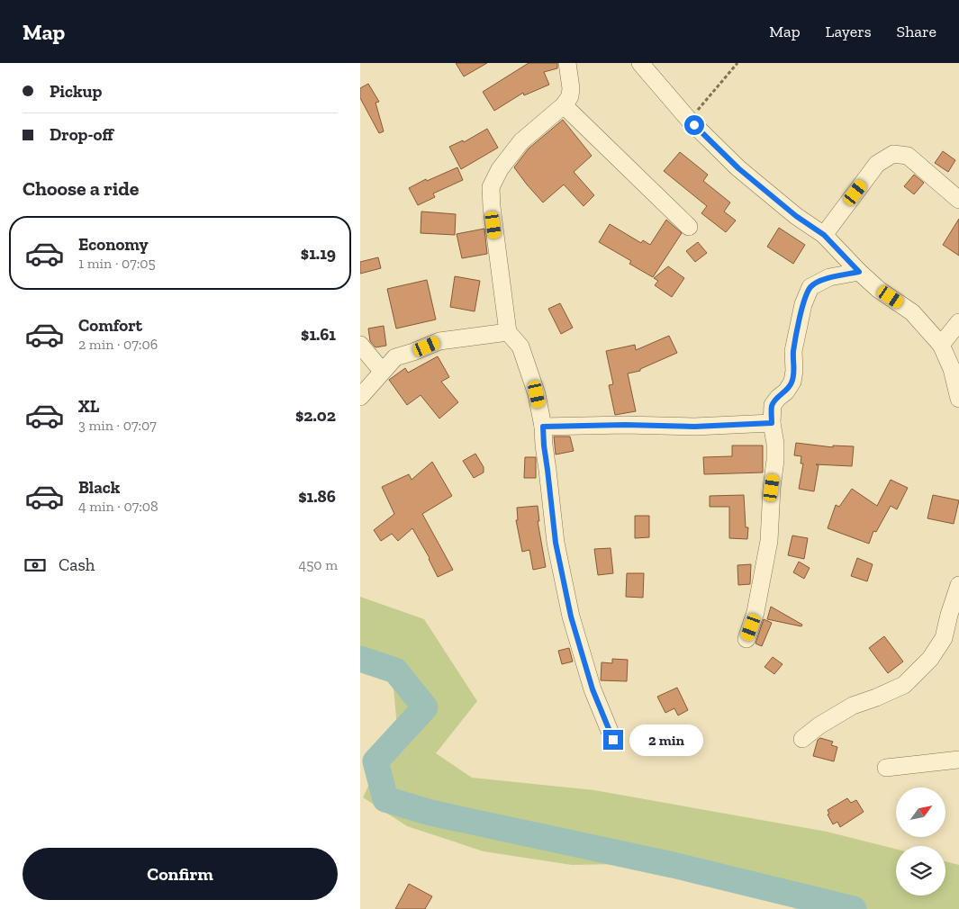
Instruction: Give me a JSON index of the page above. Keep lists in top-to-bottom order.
{
  "north": "top right",
  "page": {
    "header": "Map",
    "nav": ["Map", "Layers", "Share"],
    "banner": ["Pickup", "Drop-off"],
    "heading": "Choose a ride",
    "list": [
      {
        "name": "Economy",
        "note": "1 min · 07:05",
        "value": "$1.19"
      },
      {
        "name": "Comfort",
        "note": "2 min · 07:06",
        "value": "$1.61"
      },
      {
        "name": "XL",
        "note": "3 min · 07:07",
        "value": "$2.02"
      },
      {
        "name": "Black",
        "note": "4 min · 07:08",
        "value": "$1.86"
      }
    ],
    "pay": ["Cash", "450 m"],
    "bubble": "2 min",
    "buttons": "Confirm"
  }
}
